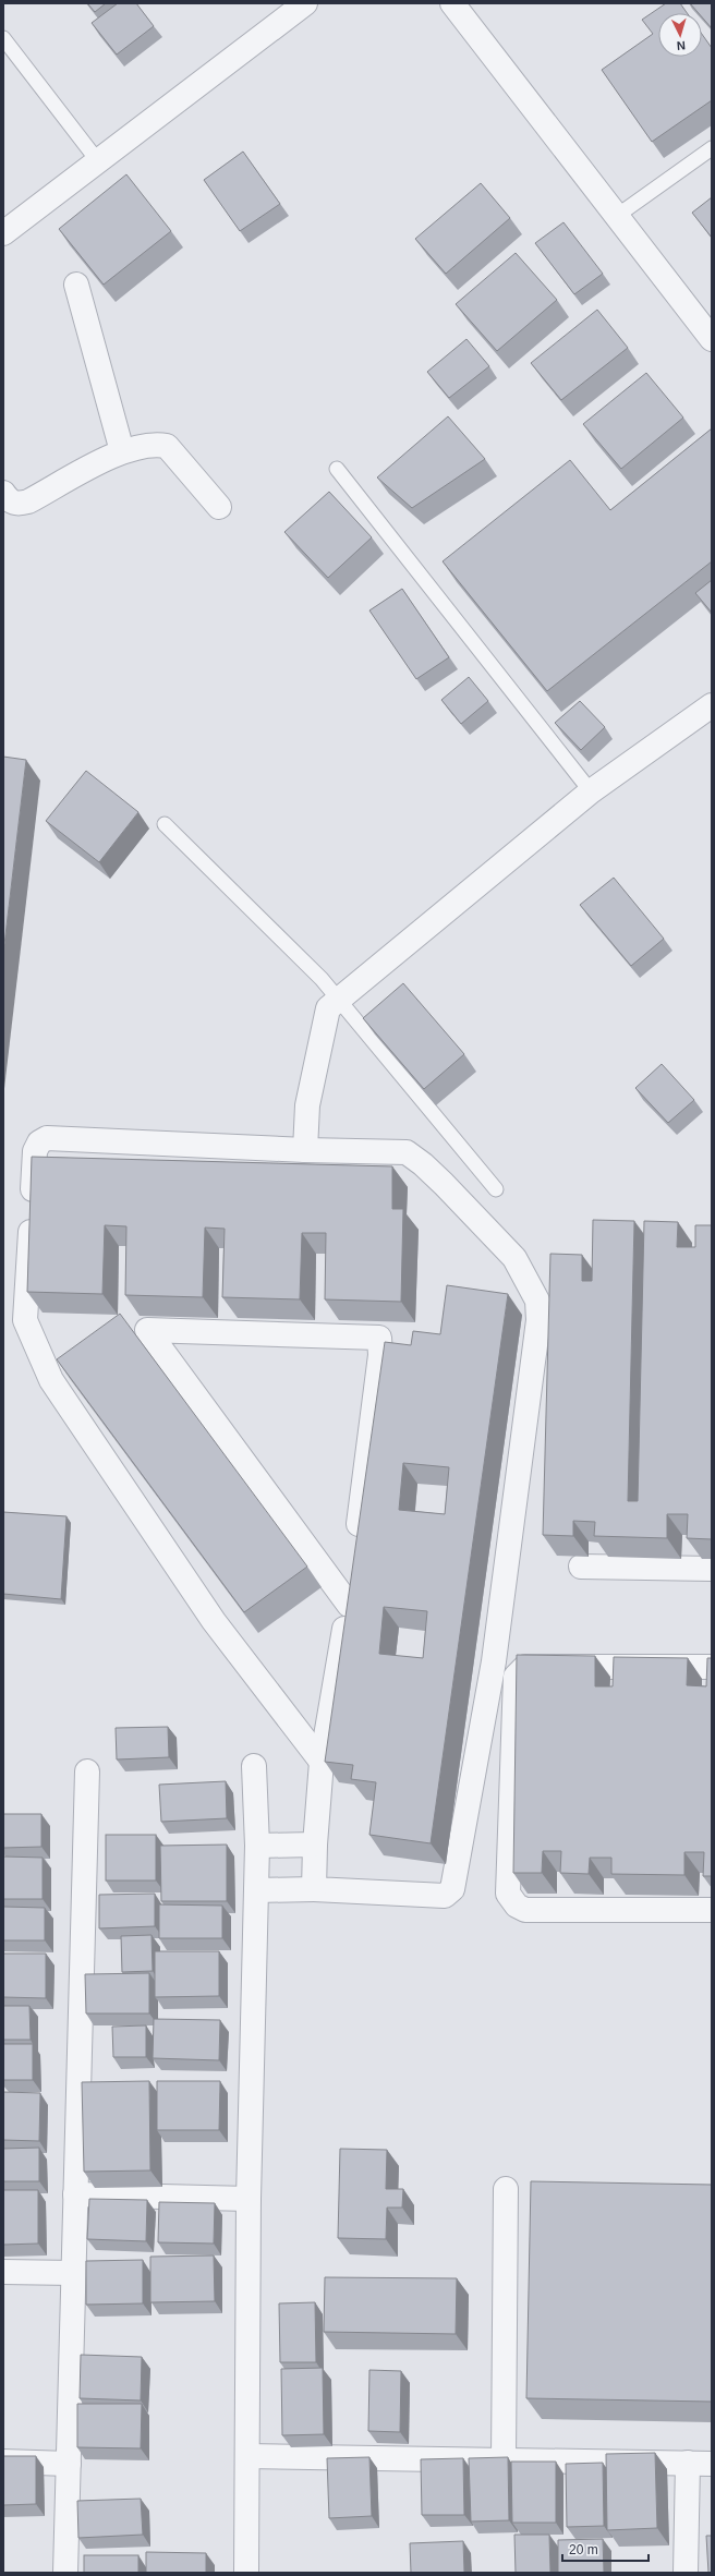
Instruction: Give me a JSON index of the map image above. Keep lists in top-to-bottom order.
{
  "scale_bar": "20 m",
  "north": "bottom"
}
